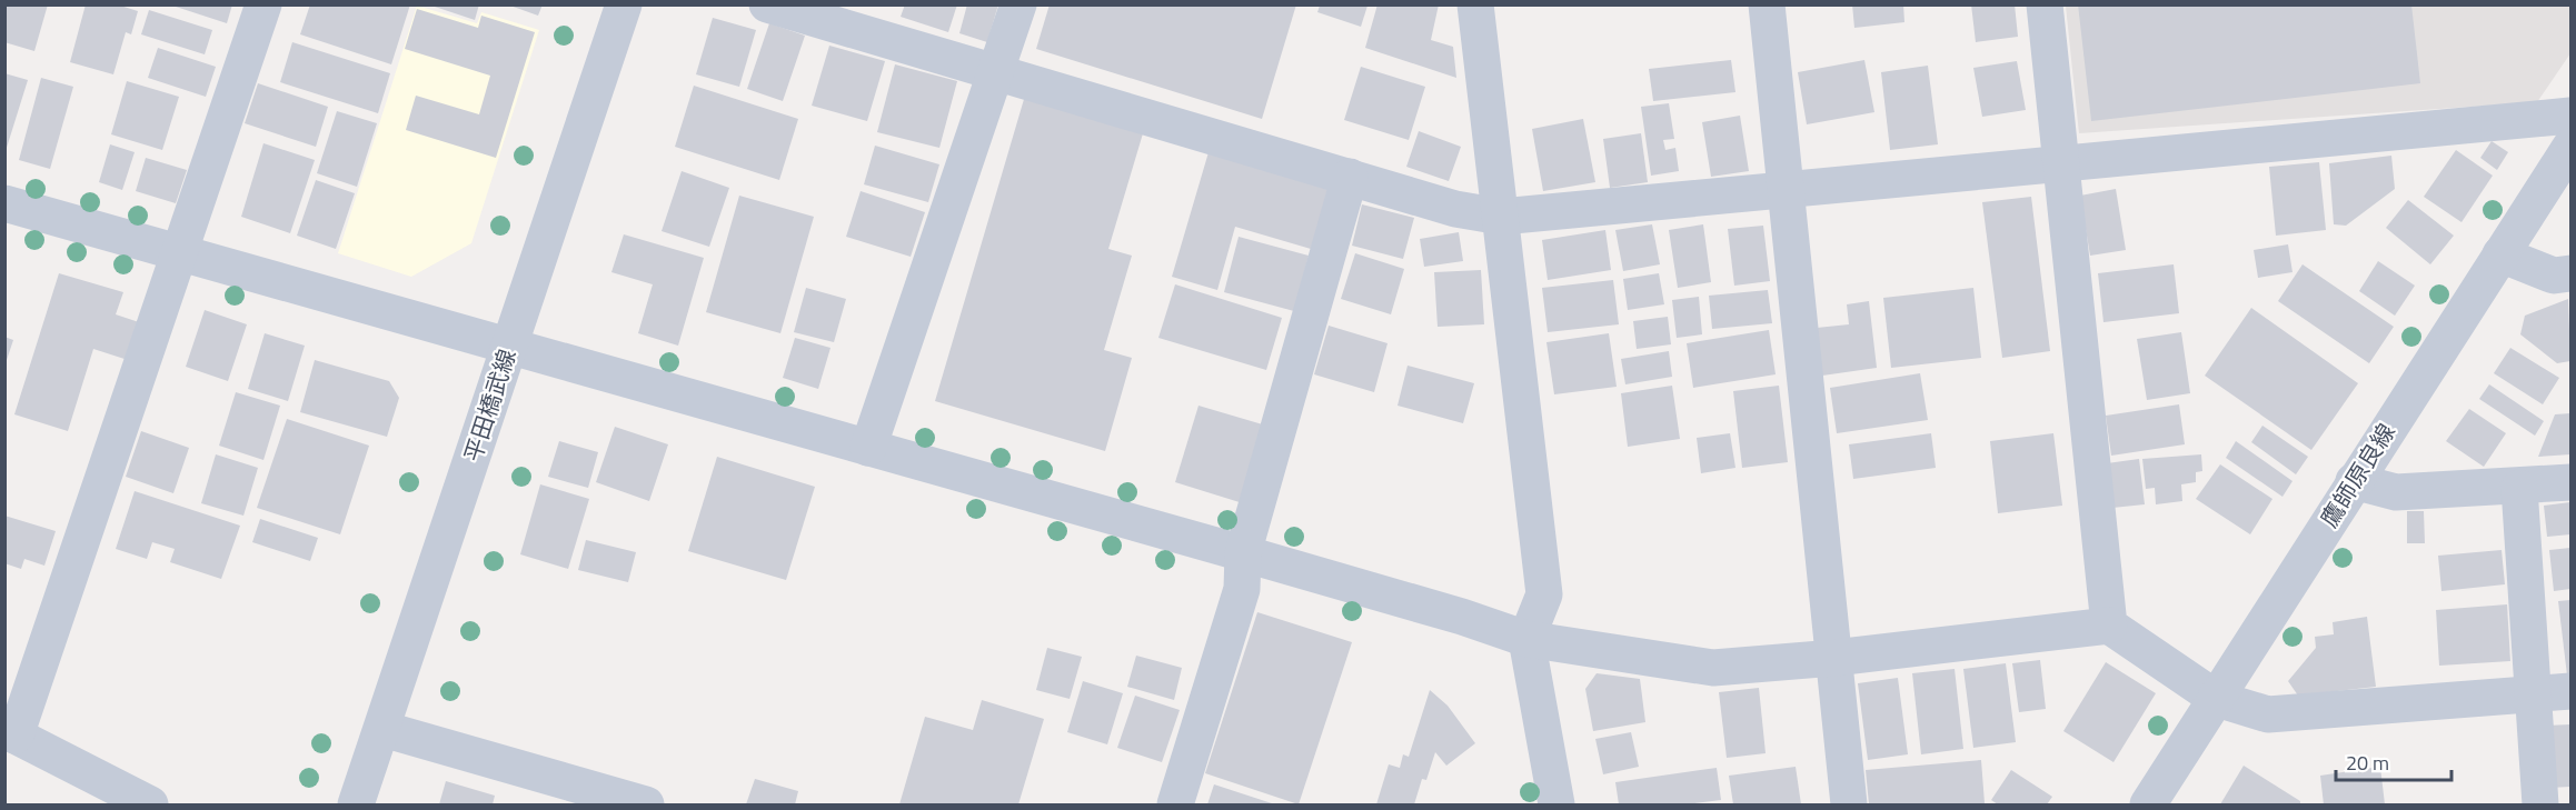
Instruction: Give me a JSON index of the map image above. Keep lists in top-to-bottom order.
{
  "streets": {
    "street": ["平田橋武線", "鷹師原良線"]
  },
  "scale_bar": "20 m"
}
